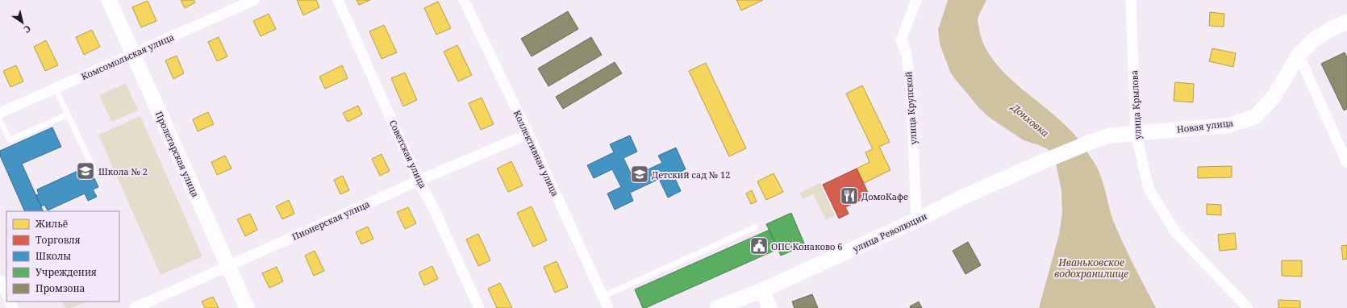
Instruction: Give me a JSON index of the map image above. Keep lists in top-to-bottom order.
{
  "streets": {
    "main road": ["Новая улица", "Пролетарская улица", "улица Революции"],
    "street": [
      "Комсомольская улица",
      "улица Крылова",
      "улица Крупской",
      "Коллективная улица",
      "Советская улица",
      "Пионерская улица"
    ]
  },
  "crossings": [
    ["Комсомольская улица", "Пролетарская улица"],
    ["улица Крылова", "Новая улица"],
    ["улица Крупской", "улица Революции"],
    ["Новая улица", "улица Революции"],
    ["Коллективная улица", "Пионерская улица"],
    ["Пролетарская улица", "Пионерская улица"],
    ["Советская улица", "Пионерская улица"]
  ],
  "water": ["Донховка", "Иваньковское водохранилище"],
  "places": {
    "school or university": ["Школа № 2", "Детский сад № 12"],
    "restaurant": ["ДомоКафе"],
    "public building": ["ОПС Конаково 6"]
  },
  "legend": [
    "Жильё",
    "Торговля",
    "Школы",
    "Учреждения",
    "Промзона"
  ],
  "north": "bottom right"
}
